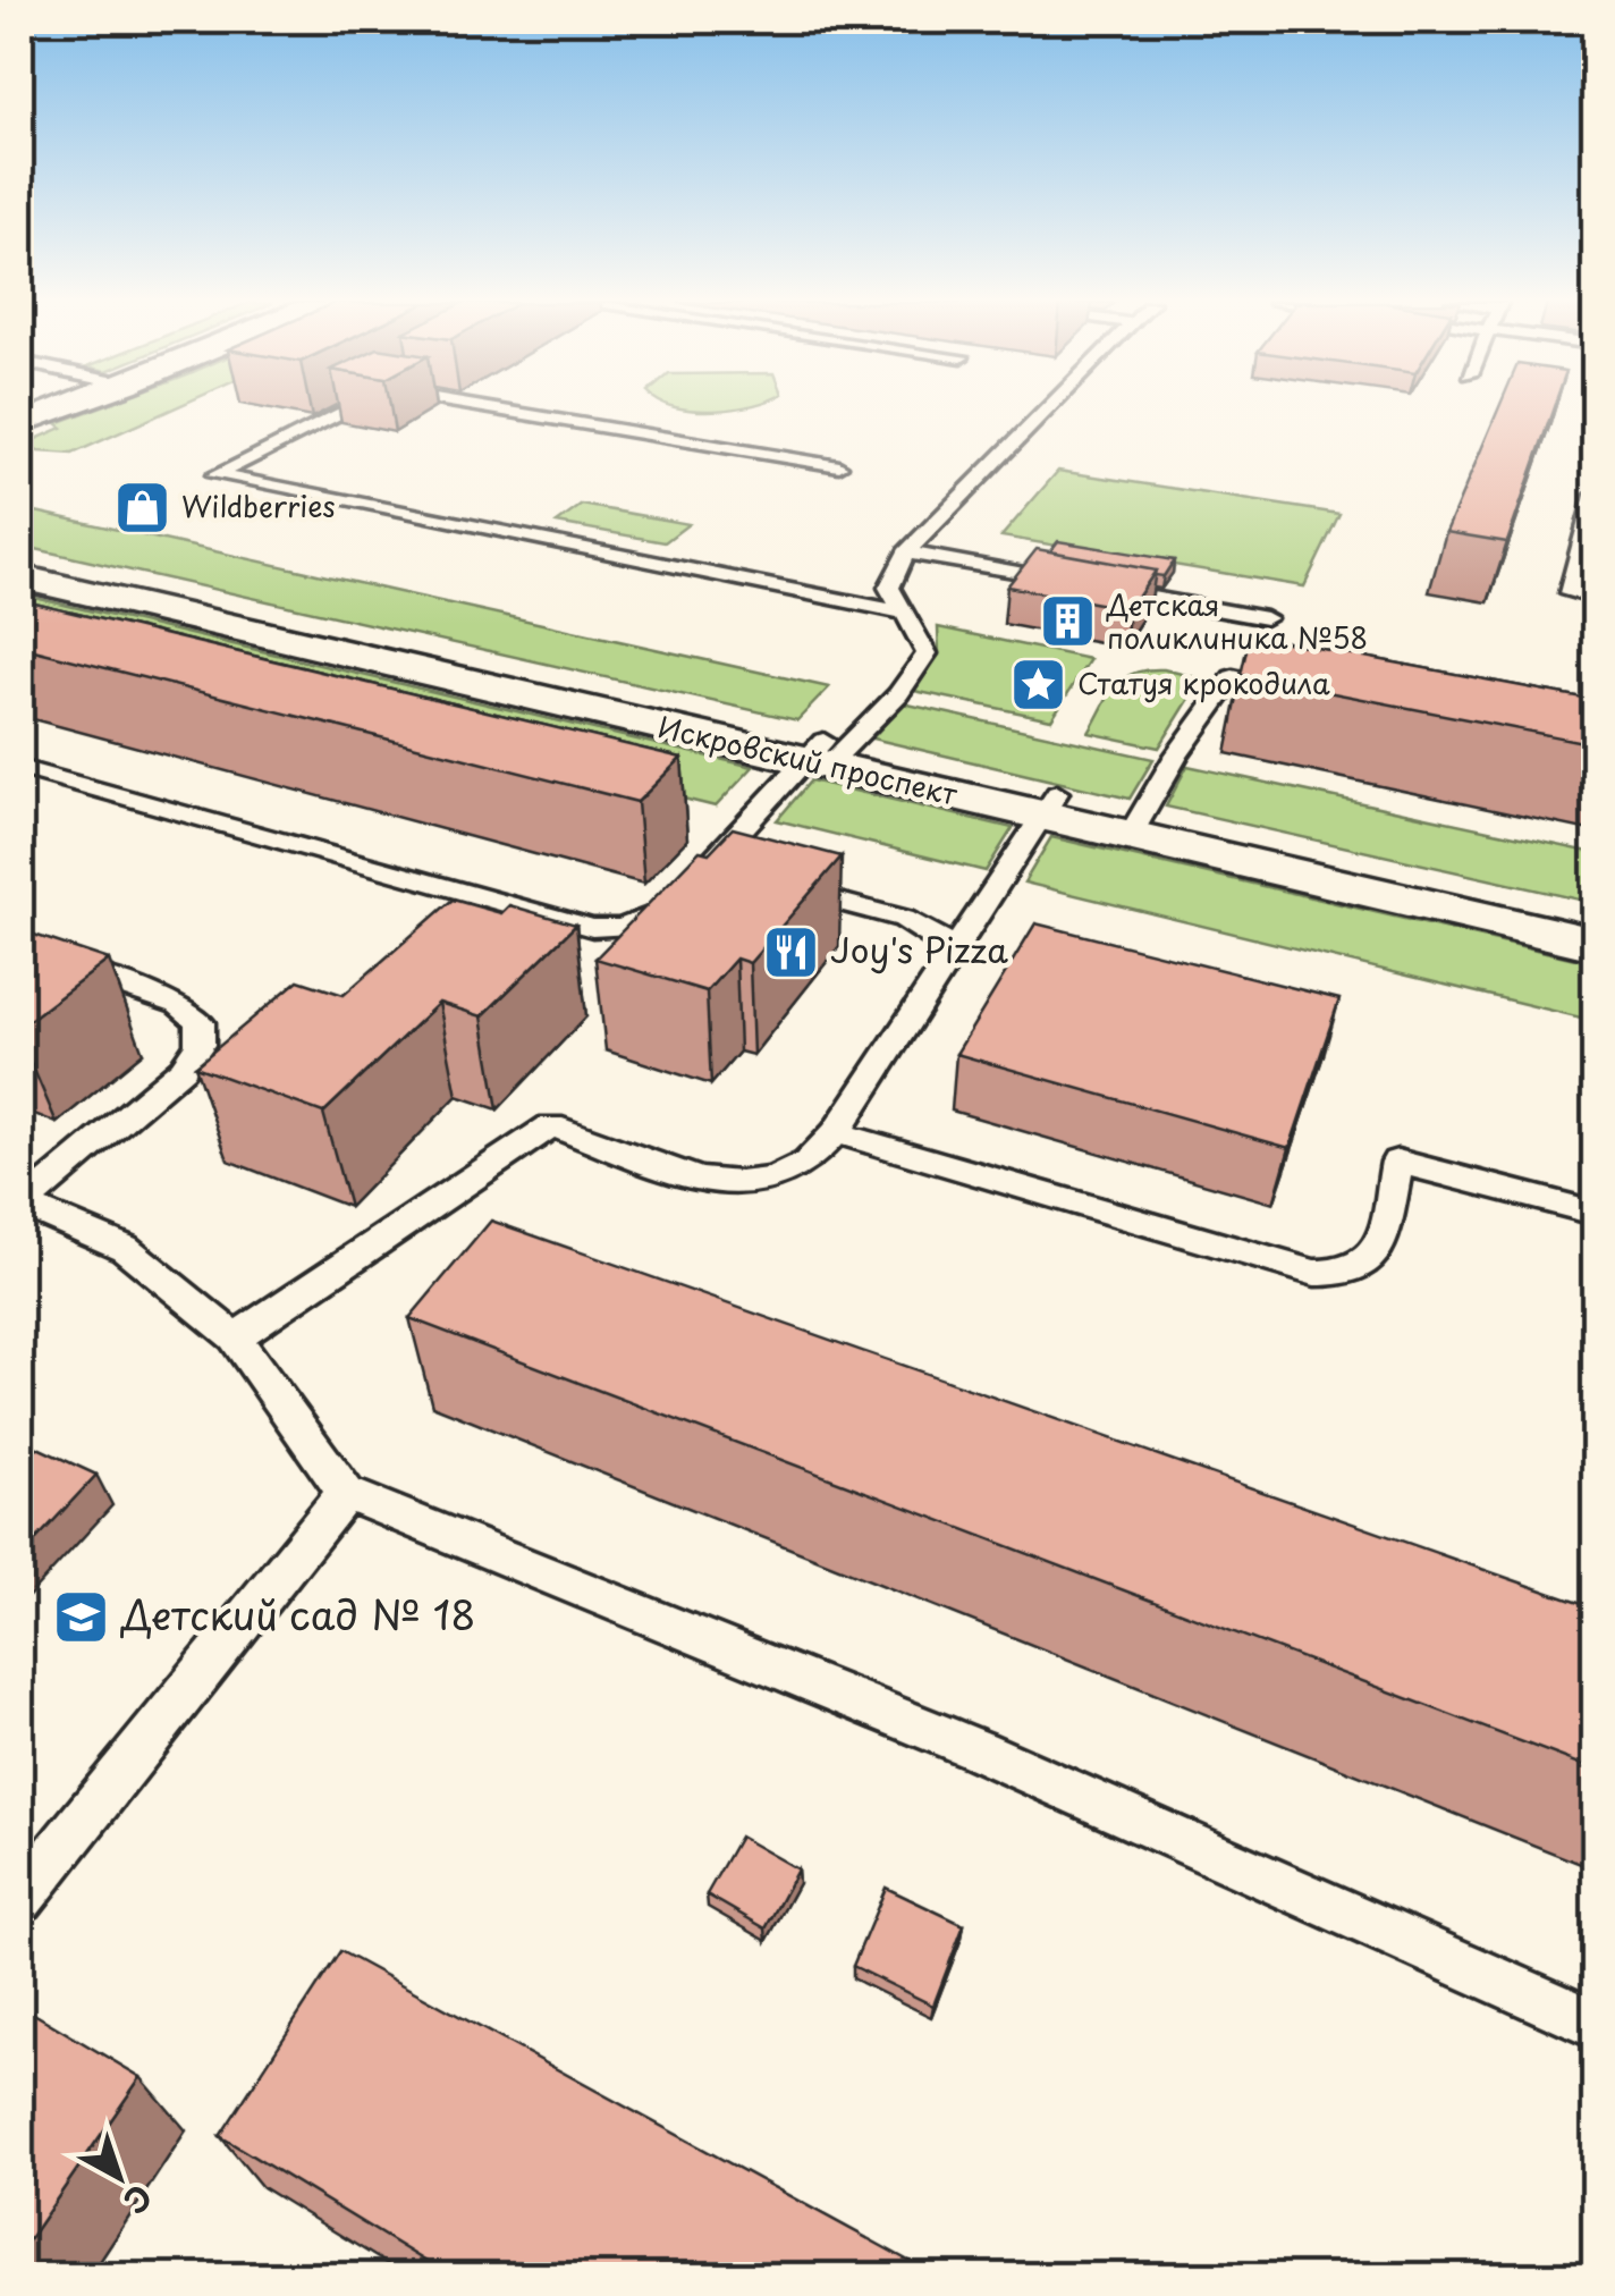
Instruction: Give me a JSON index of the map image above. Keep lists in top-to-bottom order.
{
  "streets": {
    "street": ["Искровский проспект"]
  },
  "places": {
    "shop": ["Wildberries"],
    "building": ["Детская поликлиника №58"],
    "place": ["Статуя крокодила"],
    "restaurant": ["Joy's Pizza"],
    "school or university": ["Детский сад № 18"]
  },
  "north": "bottom right"
}
